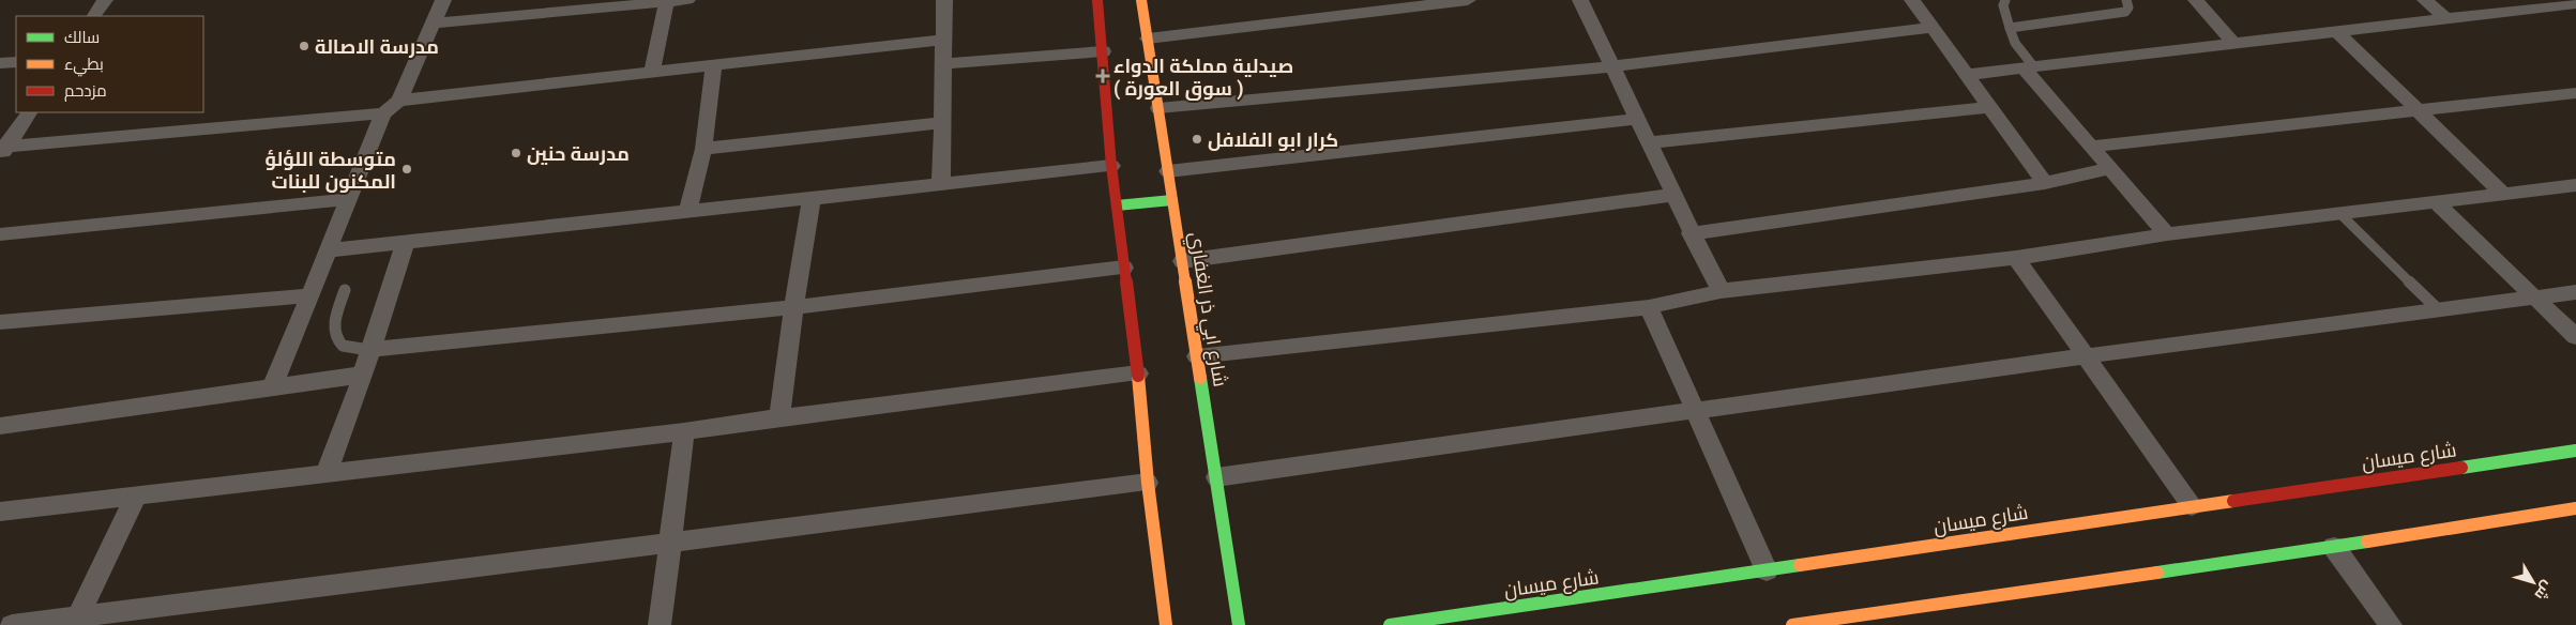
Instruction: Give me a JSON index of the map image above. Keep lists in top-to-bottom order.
{
  "streets": {
    "street": ["شارع ابي ذر الغفاري", "شارع ميسان"]
  },
  "places": {
    "other": [
      "مدرسة الاصالة",
      "كرار ابو الفلافل",
      "مدرسة حنين",
      "متوسطة اللؤلؤ المكنون للبنات"
    ],
    "health": ["صيدلية مملكة الدواء ( سوق العورة )"]
  },
  "legend": ["سالك", "بطيء", "مزدحم"],
  "north": "bottom right"
}
